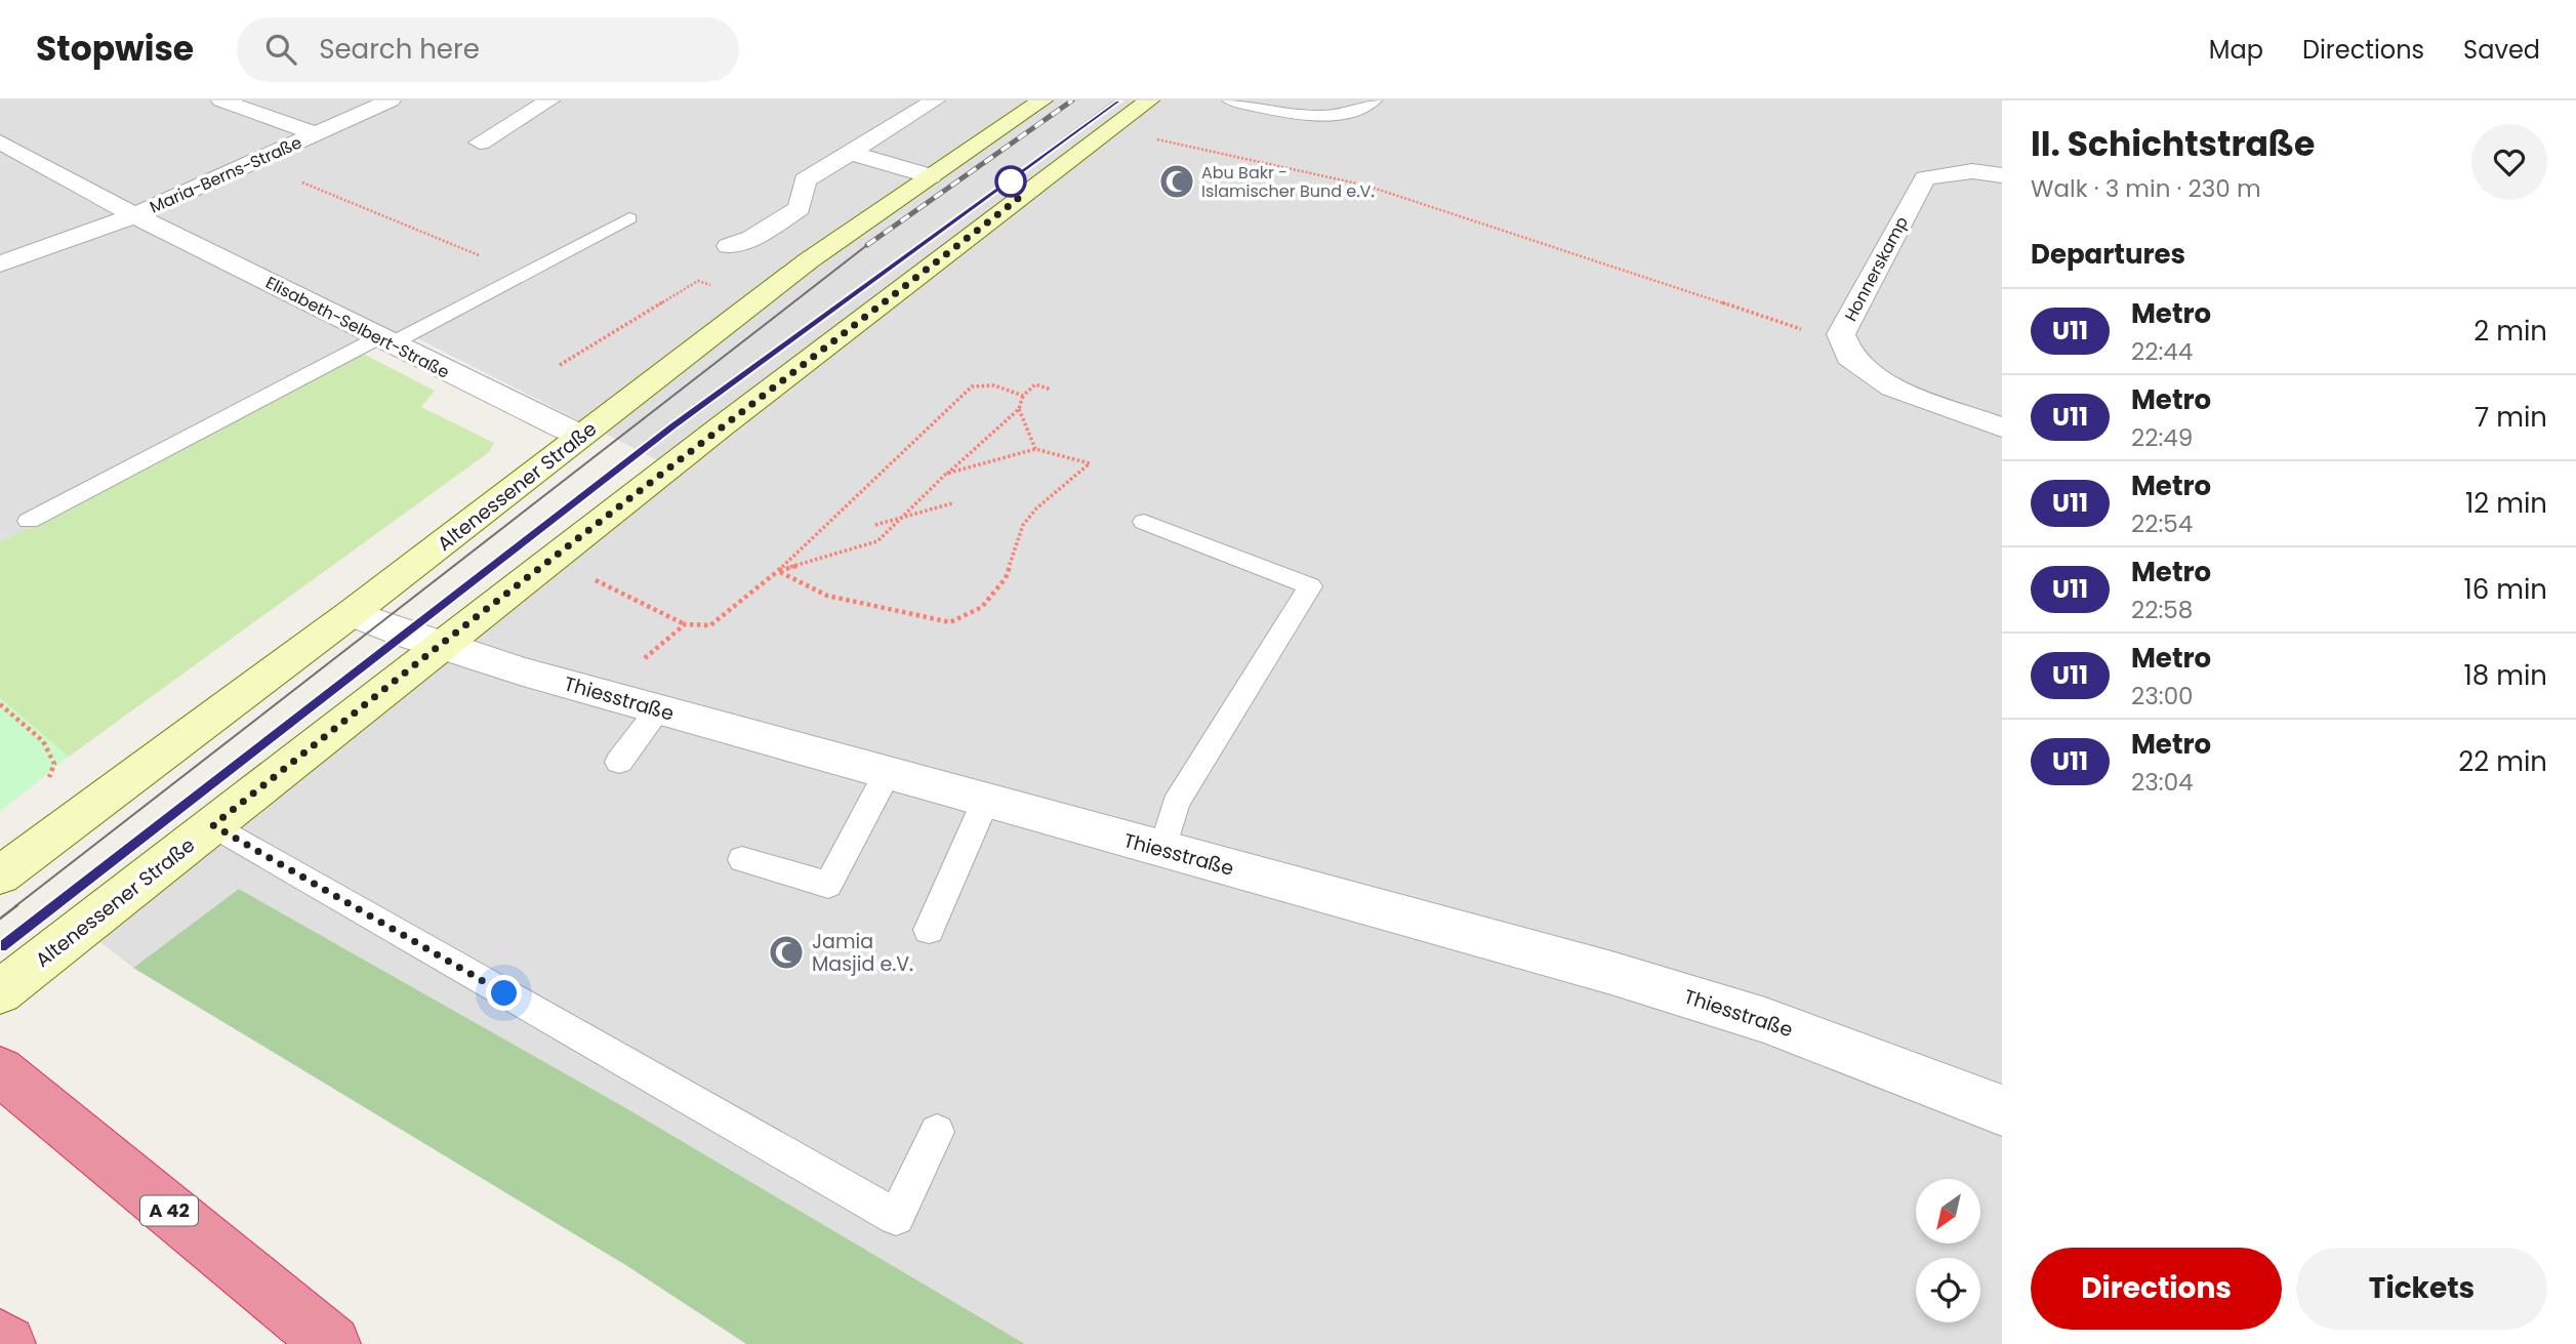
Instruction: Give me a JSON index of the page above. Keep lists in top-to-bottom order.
{
  "streets": {
    "highway": ["A 42"],
    "main road": ["Altenessener Straße"],
    "street": [
      "Maria-Berns-Straße",
      "Honnerskamp",
      "Elisabeth-Selbert-Straße",
      "Thiesstraße"
    ]
  },
  "crossings": [
    ["Maria-Berns-Straße", "Elisabeth-Selbert-Straße"],
    ["Elisabeth-Selbert-Straße", "Altenessener Straße"],
    ["Altenessener Straße", "Thiesstraße"]
  ],
  "places": {
    "mosque": ["Abu Bakr - Islamischer Bund e.V.", "Jamia Masjid e.V."]
  },
  "lines": ["metro line U11"],
  "north": "bottom left",
  "page": {
    "header": "Stopwise",
    "search": "Search here",
    "nav": ["Map", "Directions", "Saved"],
    "heading": [
      ["II. Schichtstraße", "Walk · 3 min · 230 m"],
      "Departures"
    ],
    "list": [
      {
        "mark": "U11",
        "name": "Metro",
        "note": "22:44",
        "value": "2 min"
      },
      {
        "mark": "U11",
        "name": "Metro",
        "note": "22:49",
        "value": "7 min"
      },
      {
        "mark": "U11",
        "name": "Metro",
        "note": "22:54",
        "value": "12 min"
      },
      {
        "mark": "U11",
        "name": "Metro",
        "note": "22:58",
        "value": "16 min"
      },
      {
        "mark": "U11",
        "name": "Metro",
        "note": "23:00",
        "value": "18 min"
      },
      {
        "mark": "U11",
        "name": "Metro",
        "note": "23:04",
        "value": "22 min"
      }
    ],
    "buttons": ["Directions", "Tickets"]
  }
}
